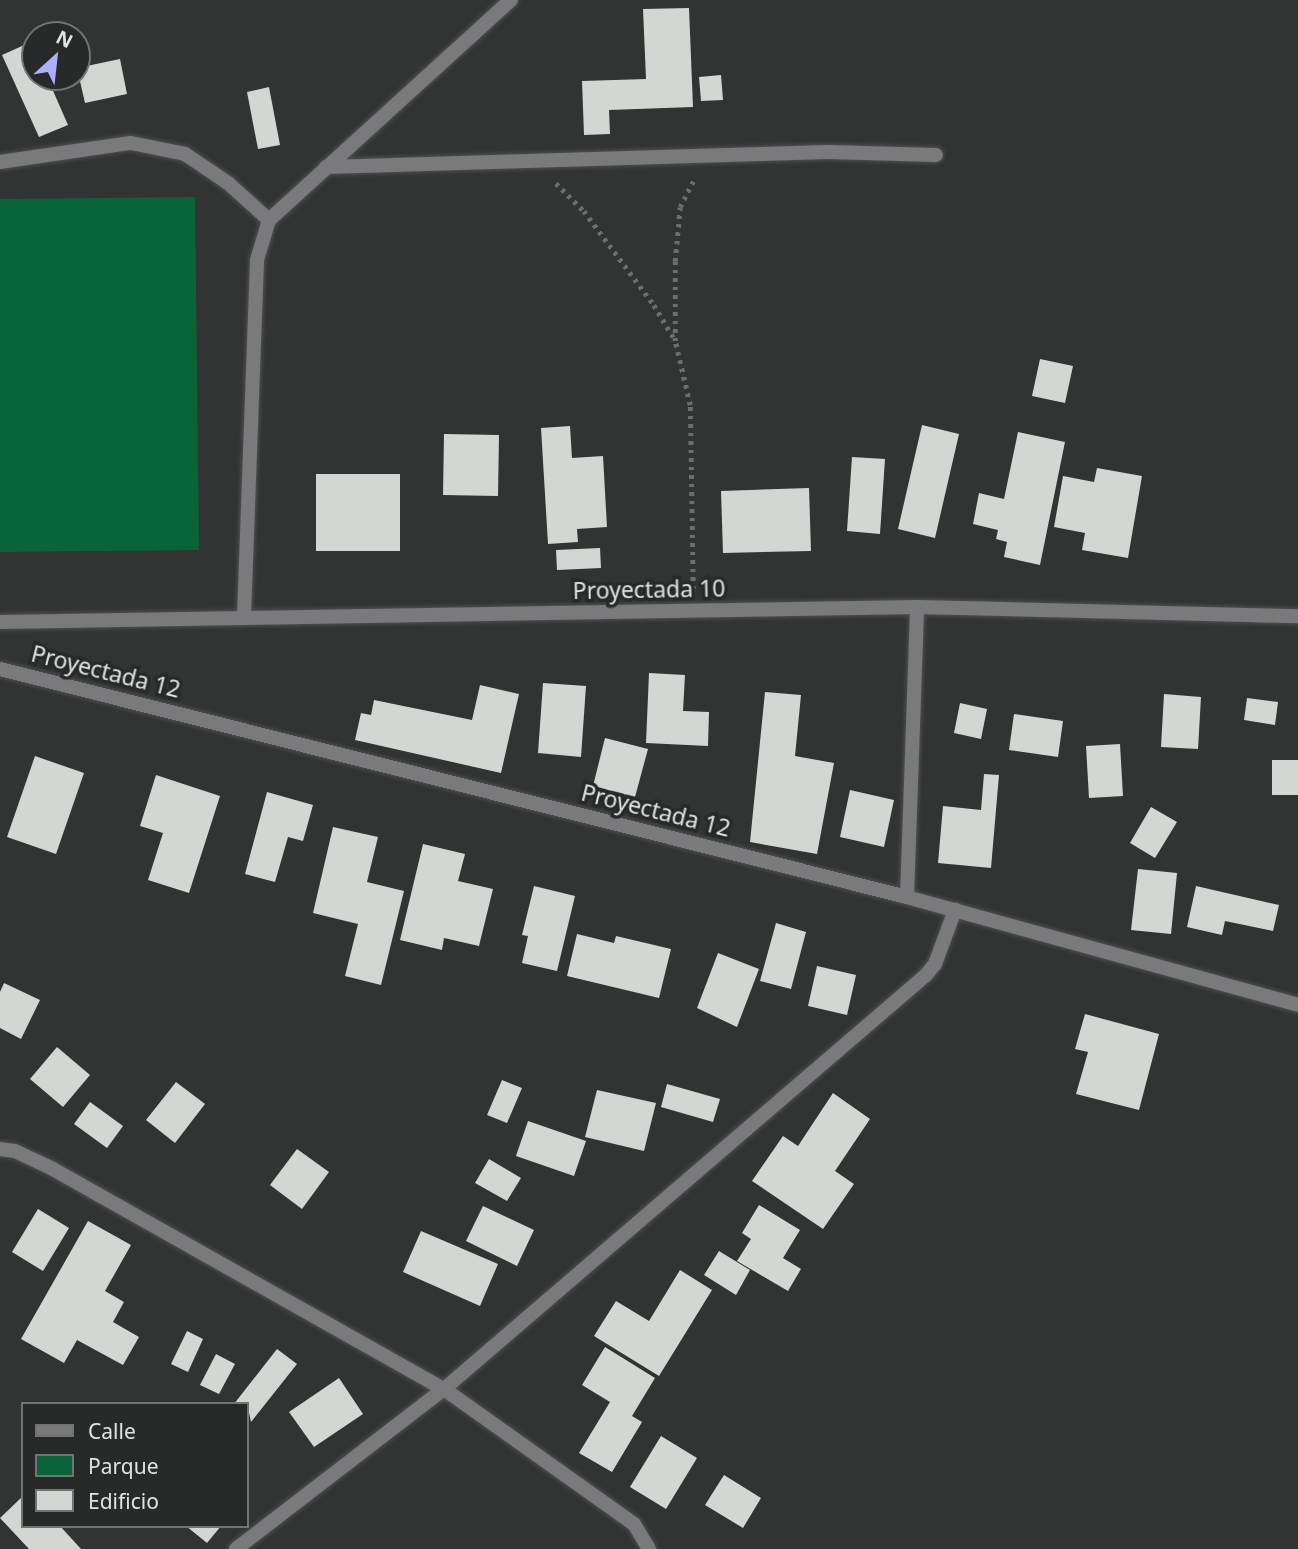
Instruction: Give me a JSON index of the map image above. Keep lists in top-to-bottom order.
{
  "streets": {
    "street": ["Proyectada 10", "Proyectada 12"]
  },
  "legend": ["Calle", "Parque", "Edificio"],
  "north": "top right"
}
